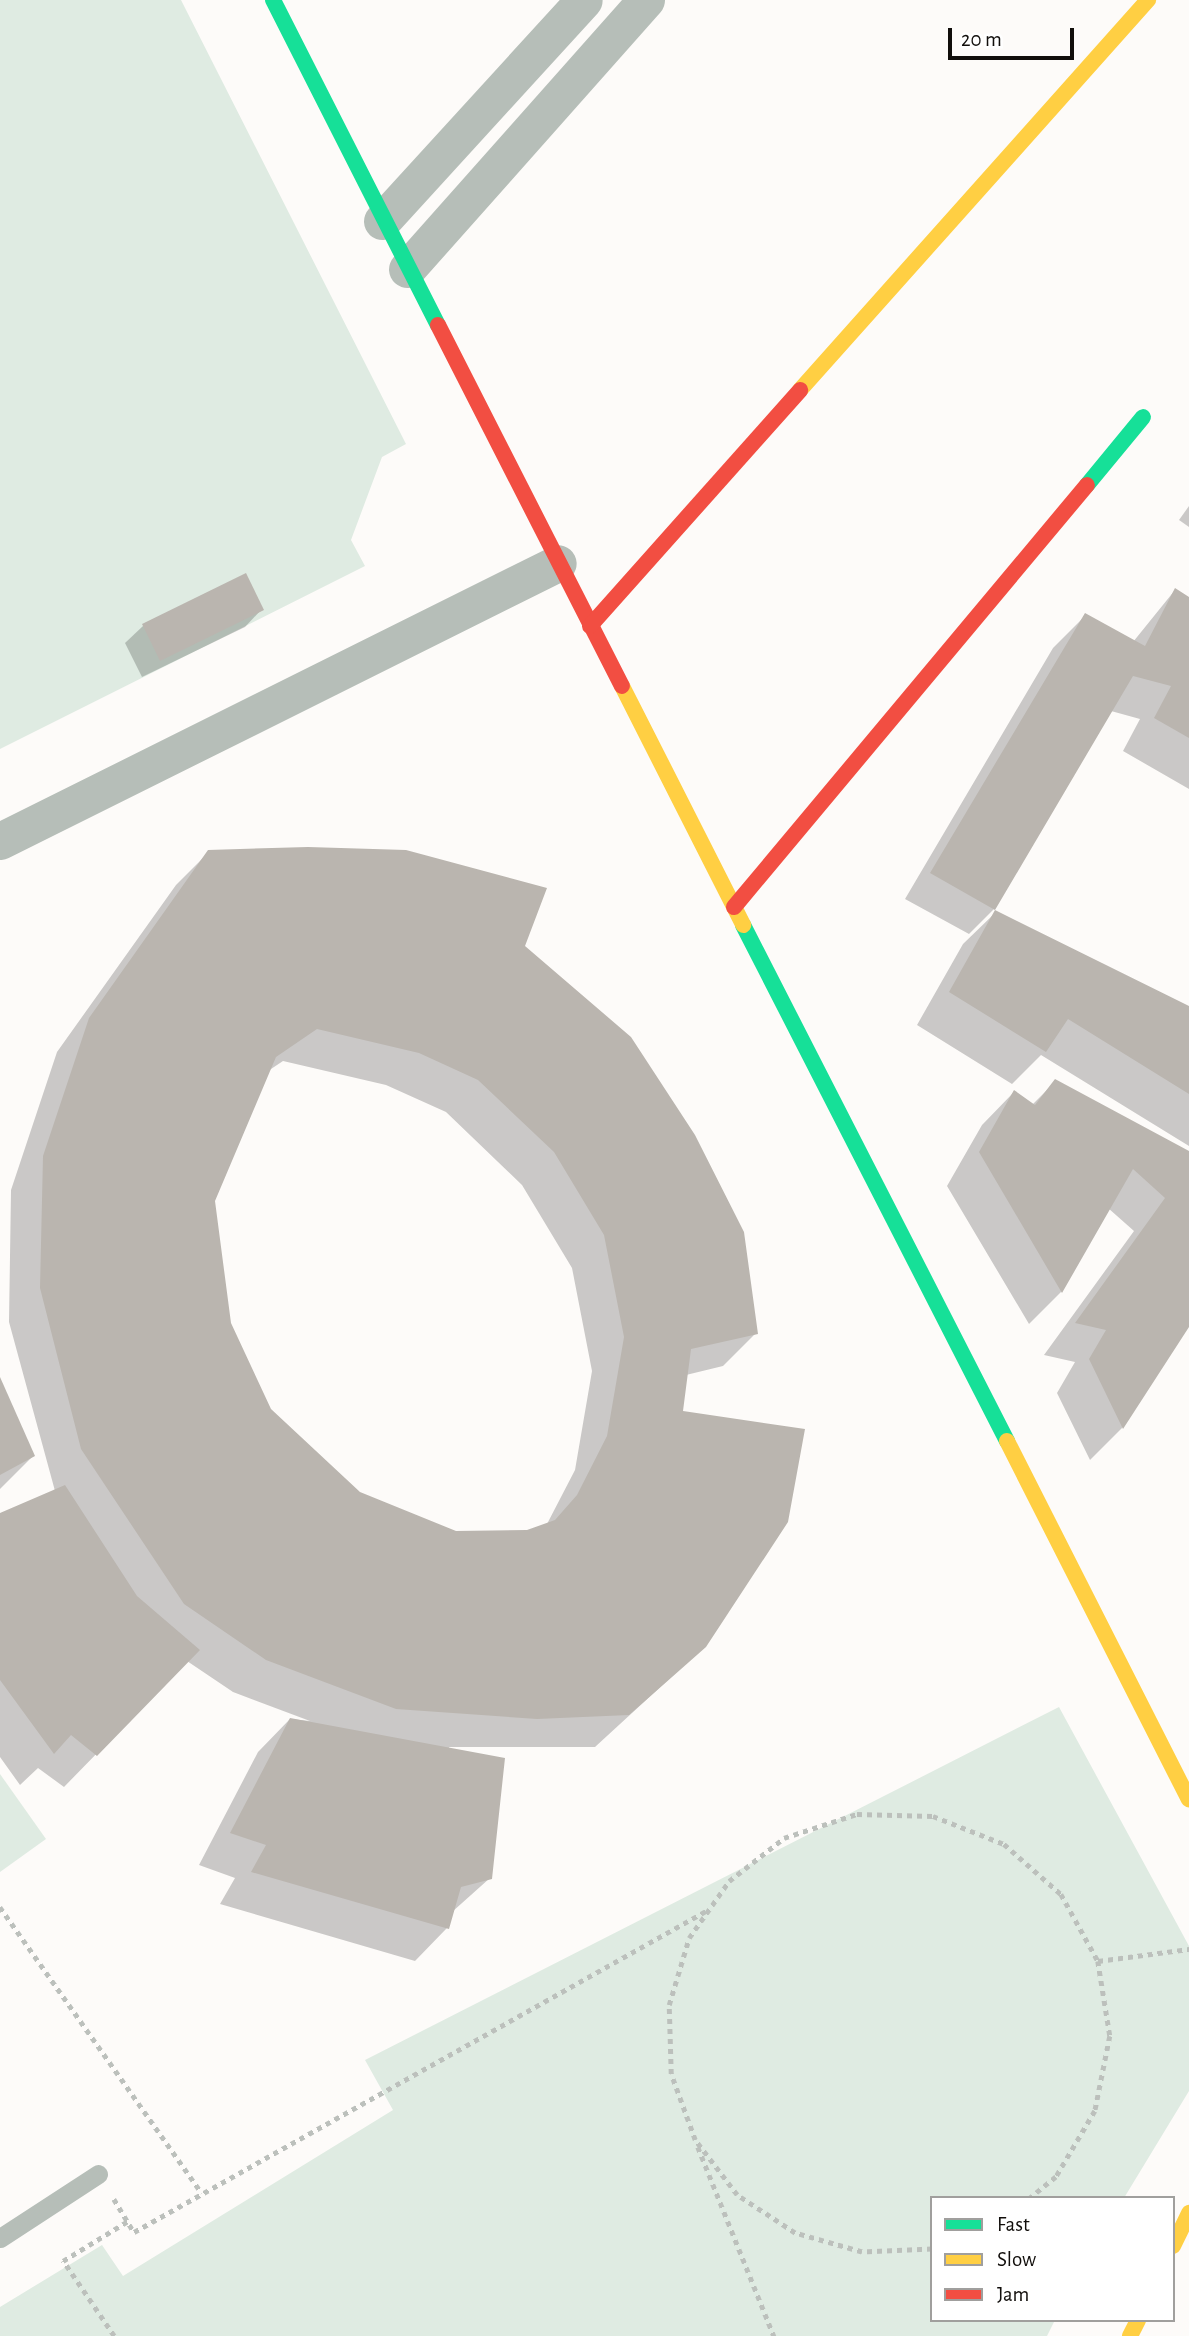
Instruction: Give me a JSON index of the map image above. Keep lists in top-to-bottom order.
{
  "legend": ["Fast", "Slow", "Jam"],
  "scale_bar": "20 m"
}
